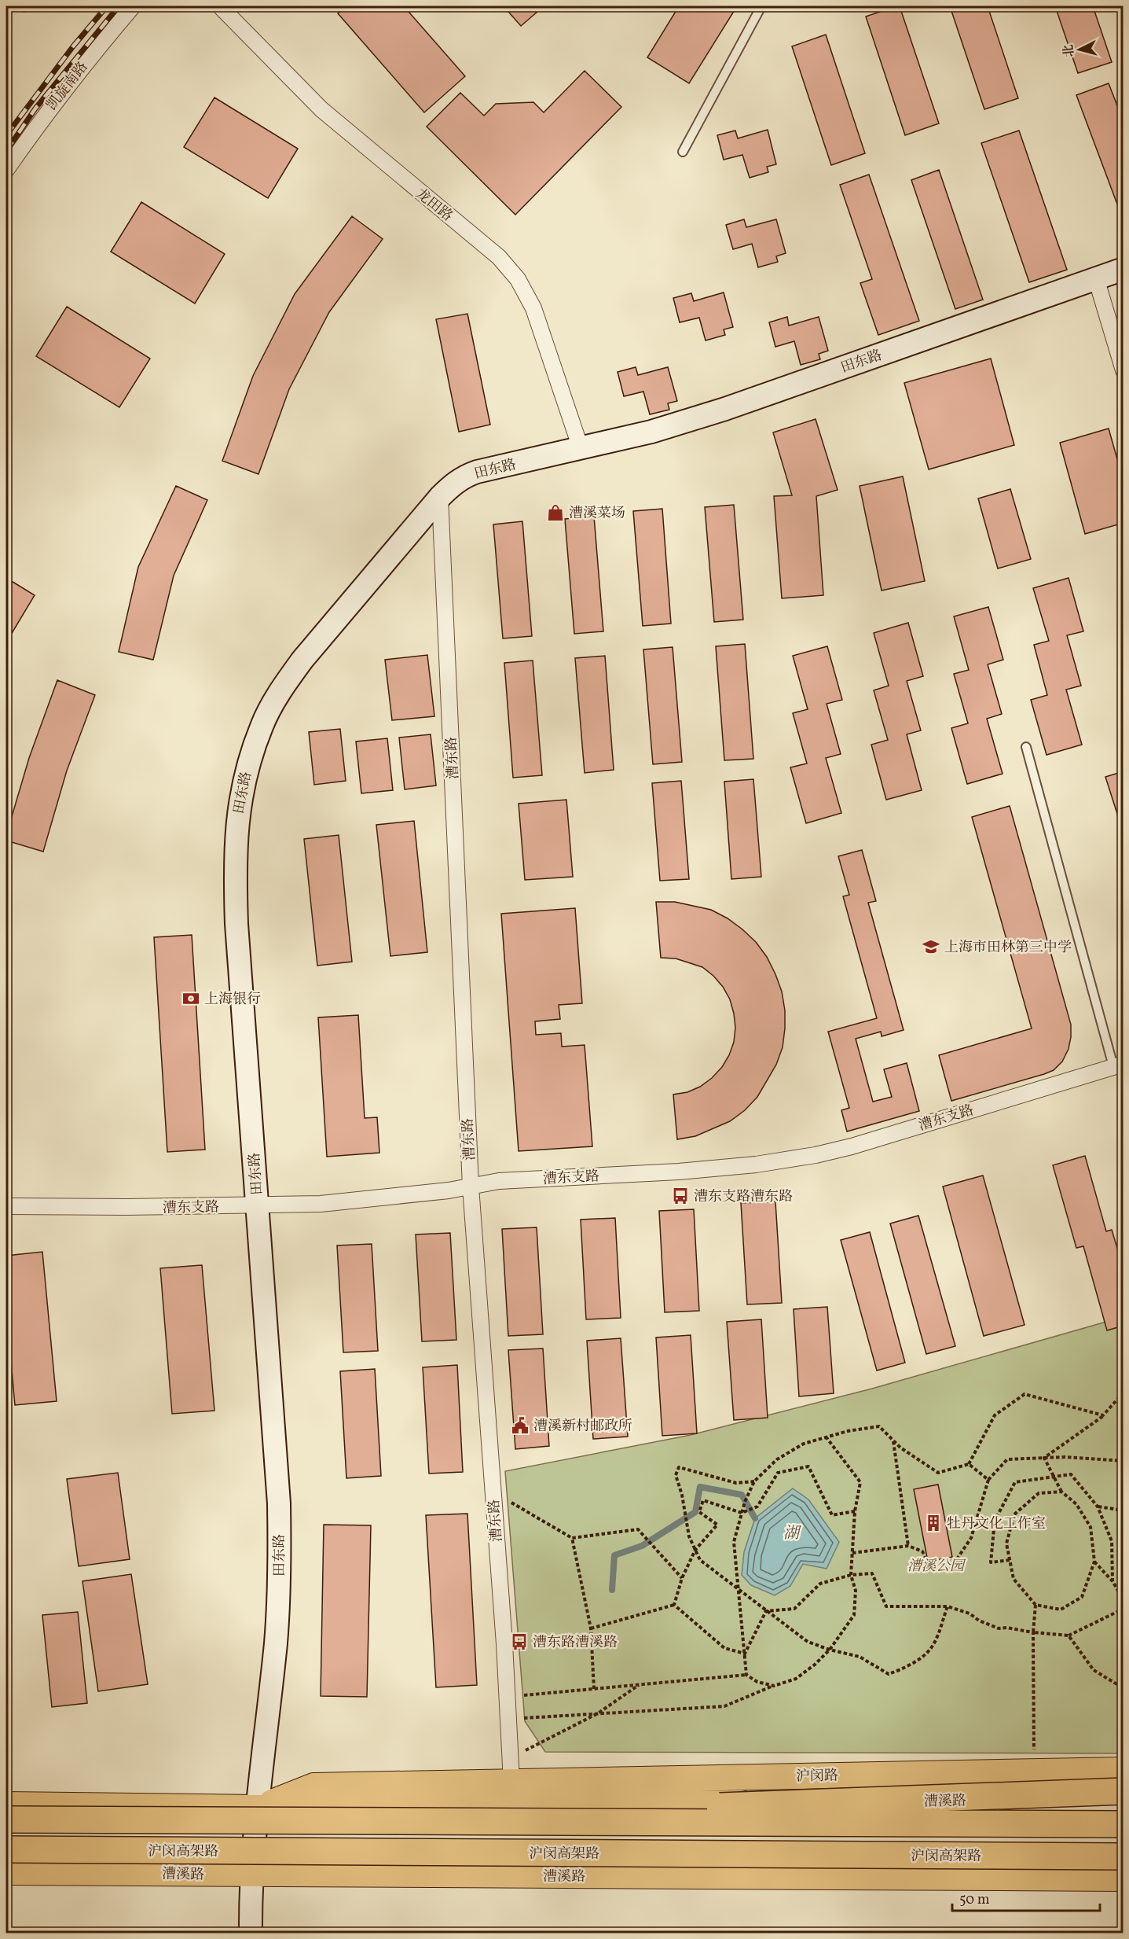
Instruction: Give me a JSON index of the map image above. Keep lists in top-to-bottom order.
{
  "streets": {
    "highway": ["沪闵高架路"],
    "main road": ["沪闵路", "漕溪路"],
    "street": [
      "凯旋南路",
      "龙田路",
      "田东路",
      "漕东路",
      "漕东支路"
    ]
  },
  "crossings": [
    ["龙田路", "田东路"],
    ["田东路", "漕东路"],
    ["田东路", "漕东支路"],
    ["田东路", "漕溪路"],
    ["漕东路", "漕东支路"],
    ["漕东路", "沪闵路"],
    ["漕东路", "漕溪路"],
    ["沪闵路", "漕溪路"]
  ],
  "water": ["湖"],
  "parks": ["漕溪公园"],
  "places": {
    "shop": ["漕溪菜场"],
    "school or university": ["上海市田林第三中学"],
    "bank": ["上海银行"],
    "bus stop": ["漕东支路漕东路", "漕东路漕溪路"],
    "public building": ["漕溪新村邮政所"],
    "building": ["牡丹文化工作室"]
  },
  "scale_bar": "50 m",
  "north": "left"
}
